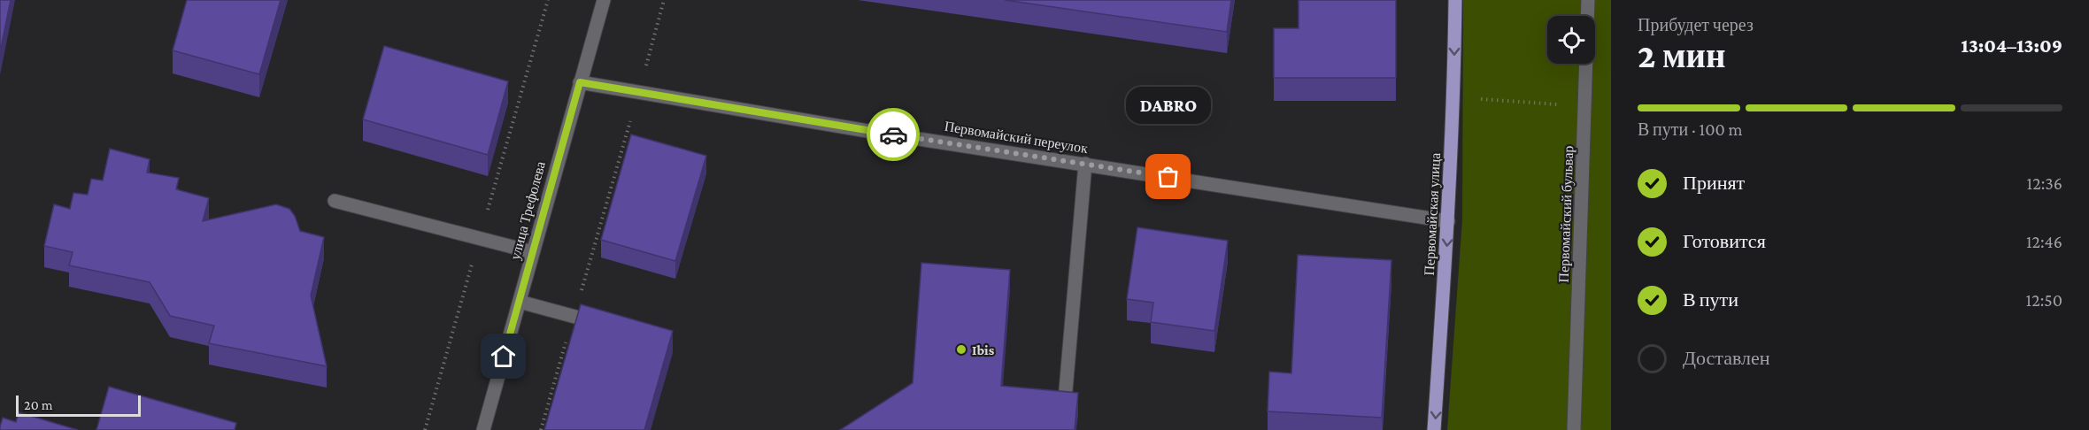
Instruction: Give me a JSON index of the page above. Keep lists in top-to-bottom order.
{
  "streets": {
    "main road": ["Первомайская улица"],
    "street": ["Первомайский переулок", "улица Трефолева", "Первомайский бульвар"]
  },
  "crossings": [
    ["Первомайский переулок", "улица Трефолева"],
    ["Первомайский переулок", "Первомайская улица"]
  ],
  "one_way": ["Первомайская улица"],
  "places": ["DABRO", "Ibis"],
  "scale_bar": "20 m",
  "page": {
    "heading": ["2 мин", "Прибудет через", "13:04–13:09"],
    "bubble": "DABRO",
    "bar": "В пути · 100 m",
    "list": [
      ["Принят", "12:36"],
      ["Готовится", "12:46"],
      ["В пути", "12:50"],
      "Доставлен"
    ],
    "scale": "20 m"
  }
}
